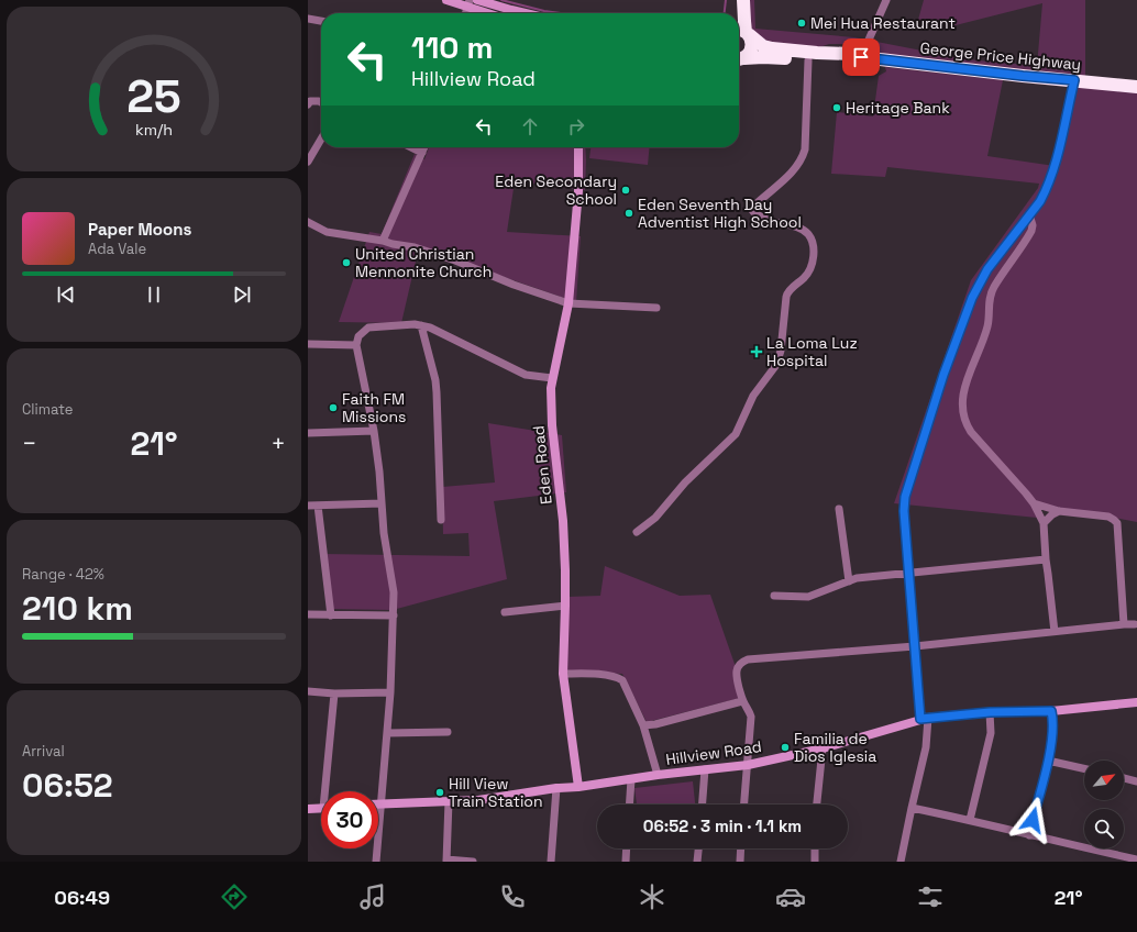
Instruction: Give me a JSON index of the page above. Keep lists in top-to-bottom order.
{
  "streets": {
    "highway": ["George Price Highway"],
    "street": ["Eden Road", "Hillview Road"]
  },
  "crossings": [
    ["Eden Road", "Hillview Road"]
  ],
  "places": {
    "other": [
      "Mei Hua Restaurant",
      "Heritage Bank",
      "Eden Secondary School",
      "Eden Seventh Day Adventist High School",
      "United Christian Mennonite Church",
      "Faith FM Missions",
      "Familia de Dios Iglesia",
      "Hill View Train Station"
    ],
    "health": ["La Loma Luz Hospital"]
  },
  "north": "top right",
  "page": {
    "turn": ["110 m", "Hillview Road"],
    "song": ["Paper Moons", "Ada Vale"],
    "tile": [
      "Climate",
      ["Range · 42%", "210 km"],
      ["Arrival", "06:52"]
    ],
    "heat": ["−", "21°", "+"],
    "limit": "30",
    "trip": "06:52 · 3 min · 1.1 km",
    "tabs": ["06:49", "21°"],
    "gauge": ["25", "km/h"]
  }
}
